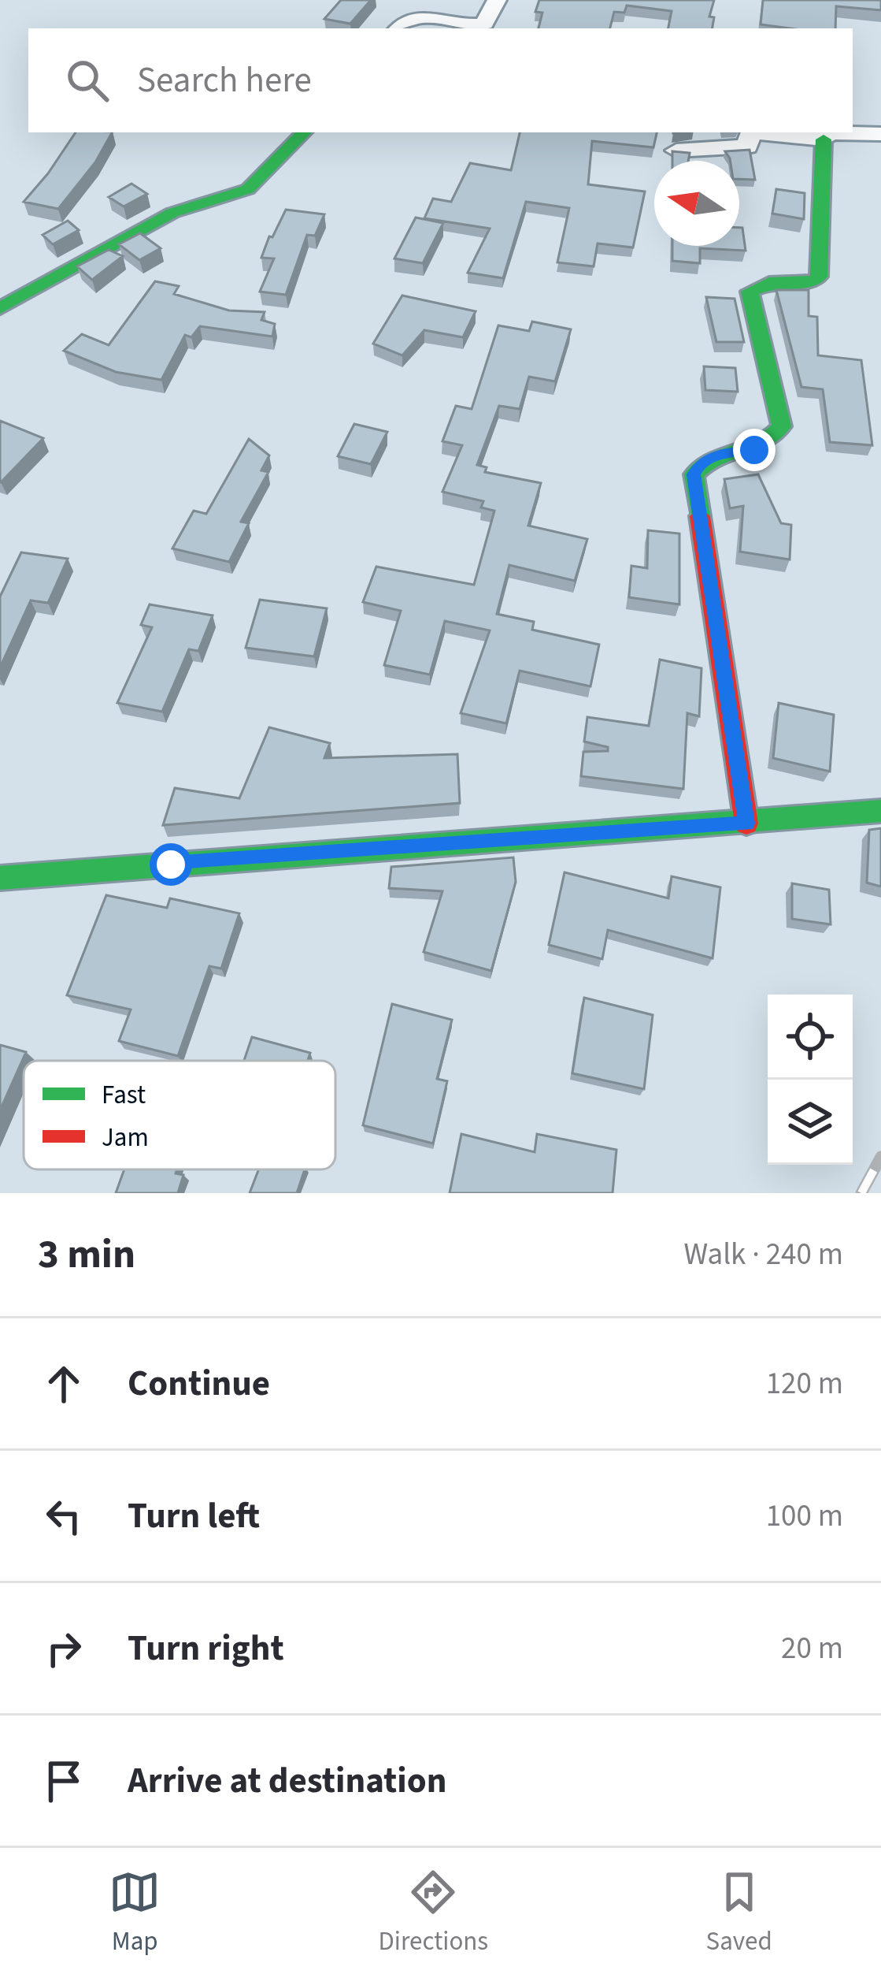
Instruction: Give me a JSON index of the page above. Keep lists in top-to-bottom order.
{
  "legend": ["Fast", "Jam"],
  "north": "left",
  "page": {
    "search": "Search here",
    "heading": ["3 min", "Walk · 240 m"],
    "list": [
      ["Continue", "120 m"],
      ["Turn left", "100 m"],
      ["Turn right", "20 m"],
      "Arrive at destination"
    ],
    "nav": ["Map", "Directions", "Saved"]
  }
}
